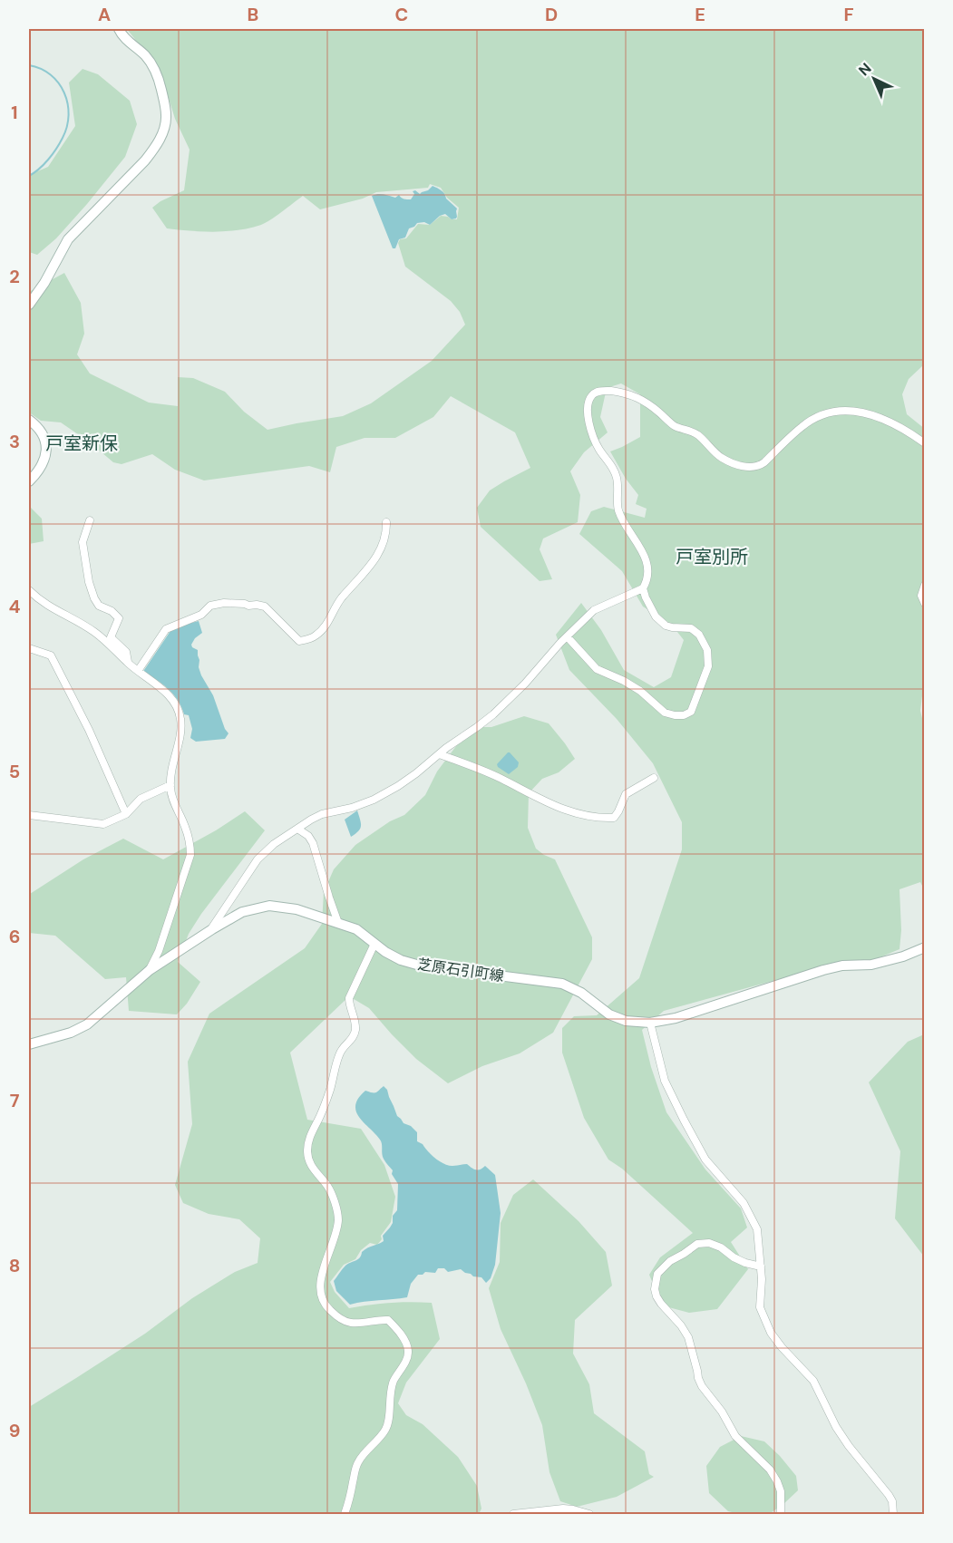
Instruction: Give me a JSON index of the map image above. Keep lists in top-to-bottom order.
{
  "streets": {
    "main road": ["芝原石引町線"]
  },
  "districts": ["戸室新保", "戸室別所"],
  "north": "top left",
  "grid": {
    "columns": [
      "A",
      "B",
      "C",
      "D",
      "E",
      "F"
    ],
    "rows": [
      "1",
      "2",
      "3",
      "4",
      "5",
      "6",
      "7",
      "8",
      "9"
    ]
  }
}
